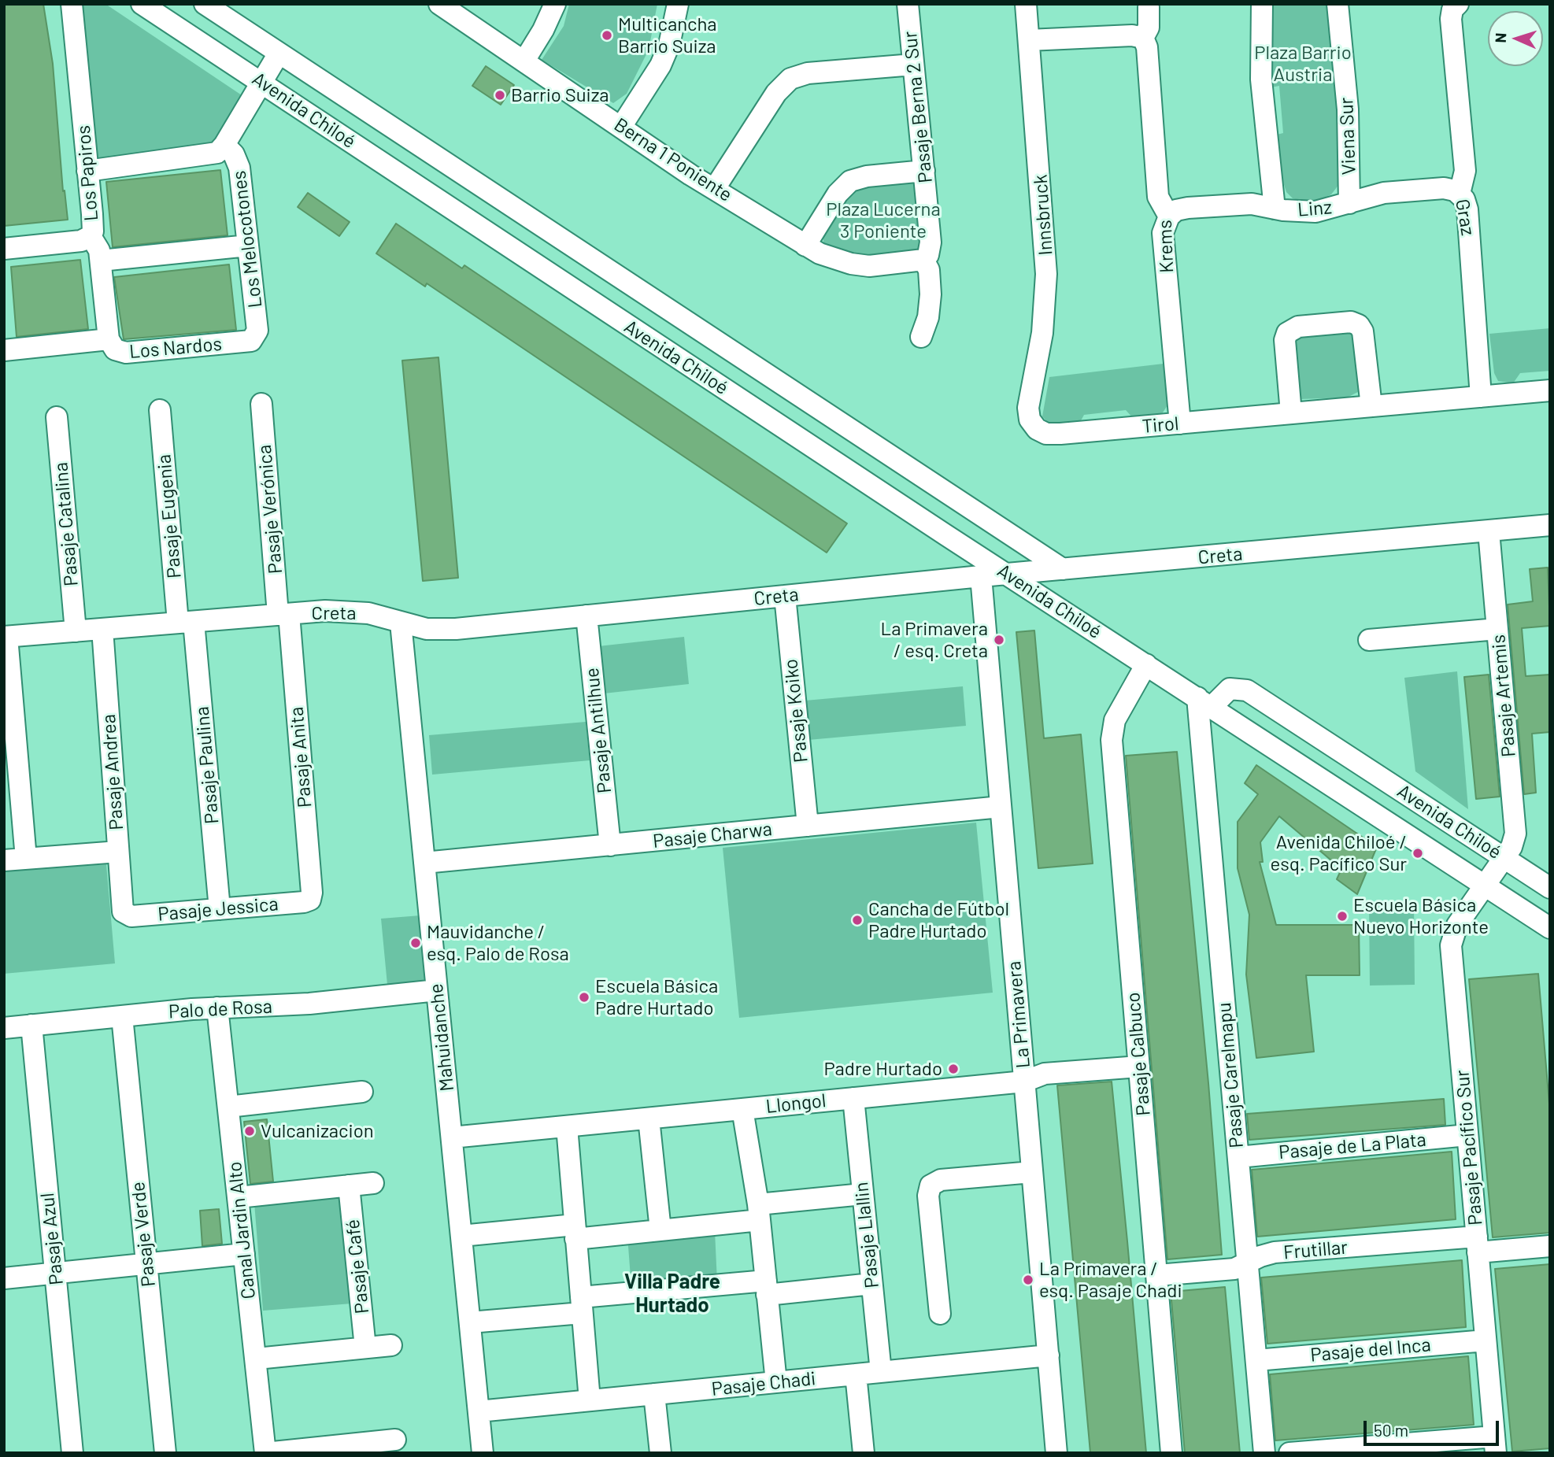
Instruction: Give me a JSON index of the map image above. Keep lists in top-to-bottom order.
{
  "streets": {
    "street": [
      "Pasaje Berna 2 Sur",
      "Avenida Chiloé",
      "Viena Sur",
      "Berna 1 Poniente",
      "Los Papiros",
      "Linz",
      "Innsbruck",
      "Graz",
      "Los Melocotones",
      "Krems",
      "Los Nardos",
      "Tirol",
      "Pasaje Verónica",
      "Pasaje Eugenia",
      "Pasaje Catalina",
      "Creta",
      "Pasaje Artemis",
      "Pasaje Koiko",
      "Pasaje Antilhue",
      "Pasaje Anita",
      "Pasaje Paulina",
      "Pasaje Andrea",
      "Pasaje Charwa",
      "Pasaje Jessica",
      "Palo de Rosa",
      "La Primavera",
      "Mahuidanche",
      "Pasaje Calbuco",
      "Pasaje Carelmapu",
      "Llongol",
      "Pasaje de La Plata",
      "Pasaje Pacífico Sur",
      "Canal Jardin Alto",
      "Pasaje Verde",
      "Pasaje Llallin",
      "Pasaje Azul",
      "Frutillar",
      "Pasaje Café",
      "Pasaje del Inca",
      "Pasaje Chadi"
    ]
  },
  "crossings": [
    ["Pasaje Berna 2 Sur", "Berna 1 Poniente"],
    ["Avenida Chiloé", "Creta"],
    ["Avenida Chiloé", "Pasaje Artemis"],
    ["Avenida Chiloé", "Pasaje Calbuco"],
    ["Avenida Chiloé", "Pasaje Carelmapu"],
    ["Avenida Chiloé", "Pasaje Pacífico Sur"],
    ["Viena Sur", "Linz"],
    ["Los Papiros", "Los Nardos"],
    ["Linz", "Graz"],
    ["Linz", "Krems"],
    ["Innsbruck", "Tirol"],
    ["Graz", "Tirol"],
    ["Los Melocotones", "Los Nardos"],
    ["Krems", "Tirol"],
    ["Pasaje Verónica", "Creta"],
    ["Pasaje Verónica", "Pasaje Anita"],
    ["Pasaje Eugenia", "Creta"],
    ["Pasaje Eugenia", "Pasaje Paulina"],
    ["Pasaje Catalina", "Creta"],
    ["Creta", "Pasaje Artemis"],
    ["Creta", "Pasaje Koiko"],
    ["Creta", "Pasaje Antilhue"],
    ["Creta", "Pasaje Anita"],
    ["Creta", "Pasaje Paulina"],
    ["Creta", "Pasaje Andrea"],
    ["Creta", "La Primavera"],
    ["Creta", "Mahuidanche"],
    ["Pasaje Artemis", "Pasaje Pacífico Sur"],
    ["Pasaje Koiko", "Pasaje Charwa"],
    ["Pasaje Antilhue", "Pasaje Charwa"],
    ["Pasaje Anita", "Pasaje Jessica"],
    ["Pasaje Paulina", "Pasaje Jessica"],
    ["Pasaje Andrea", "Pasaje Jessica"],
    ["Pasaje Charwa", "La Primavera"],
    ["Pasaje Charwa", "Mahuidanche"],
    ["Palo de Rosa", "Mahuidanche"],
    ["Palo de Rosa", "Canal Jardin Alto"],
    ["Palo de Rosa", "Pasaje Verde"],
    ["Palo de Rosa", "Pasaje Azul"],
    ["La Primavera", "Llongol"],
    ["La Primavera", "Pasaje Chadi"],
    ["Mahuidanche", "Llongol"],
    ["Mahuidanche", "Pasaje Chadi"],
    ["Pasaje Calbuco", "Llongol"],
    ["Pasaje Calbuco", "Frutillar"],
    ["Pasaje Carelmapu", "Pasaje de La Plata"],
    ["Pasaje Carelmapu", "Frutillar"],
    ["Pasaje Carelmapu", "Pasaje del Inca"],
    ["Llongol", "Pasaje Llallin"],
    ["Pasaje de La Plata", "Pasaje Pacífico Sur"],
    ["Pasaje Pacífico Sur", "Frutillar"],
    ["Pasaje Pacífico Sur", "Pasaje del Inca"],
    ["Pasaje Llallin", "Pasaje Chadi"]
  ],
  "districts": ["Villa Padre Hurtado"],
  "parks": ["Plaza Barrio Austria", "Plaza Lucerna 3 Poniente"],
  "places": [
    "Multicancha Barrio Suiza",
    "Barrio Suiza",
    "La Primavera / esq. Creta",
    "Avenida Chiloé / esq. Pacífico Sur",
    "Escuela Básica Nuevo Horizonte",
    "Cancha de Fútbol Padre Hurtado",
    "Mauvidanche / esq. Palo de Rosa",
    "Escuela Básica Padre Hurtado",
    "Padre Hurtado",
    "Vulcanizacion",
    "La Primavera / esq. Pasaje Chadi"
  ],
  "scale_bar": "50 m",
  "north": "left"
}
